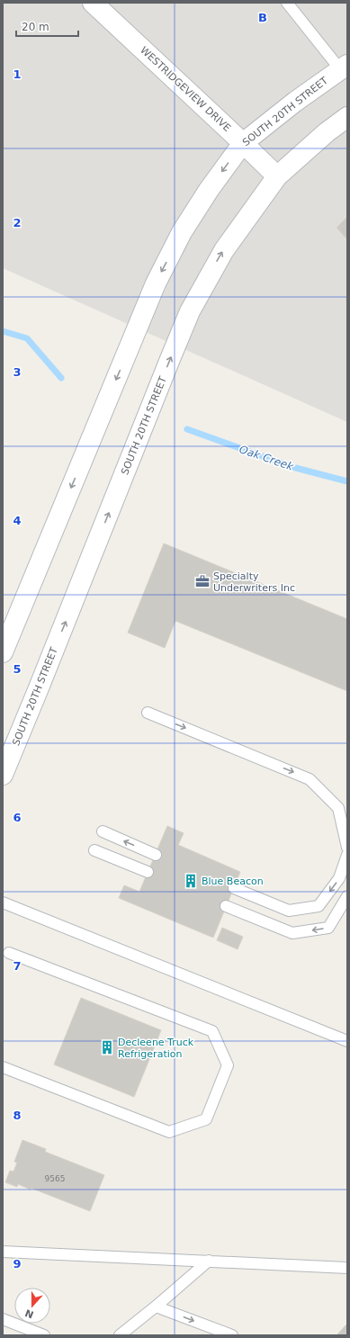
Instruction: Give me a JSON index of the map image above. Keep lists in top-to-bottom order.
{
  "streets": {
    "street": ["WESTRIDGEVIEW DRIVE", "SOUTH 20TH STREET"]
  },
  "crossings": [
    ["WESTRIDGEVIEW DRIVE", "SOUTH 20TH STREET"]
  ],
  "water": ["Oak Creek"],
  "places": {
    "office": ["Specialty Underwriters Inc"],
    "building": ["Blue Beacon", "Decleene Truck Refrigeration"]
  },
  "house_numbers": ["9565"],
  "scale_bar": "20 m",
  "north": "bottom",
  "grid": {
    "columns": ["B"],
    "rows": [
      "1",
      "2",
      "3",
      "4",
      "5",
      "6",
      "7",
      "8",
      "9"
    ]
  }
}
